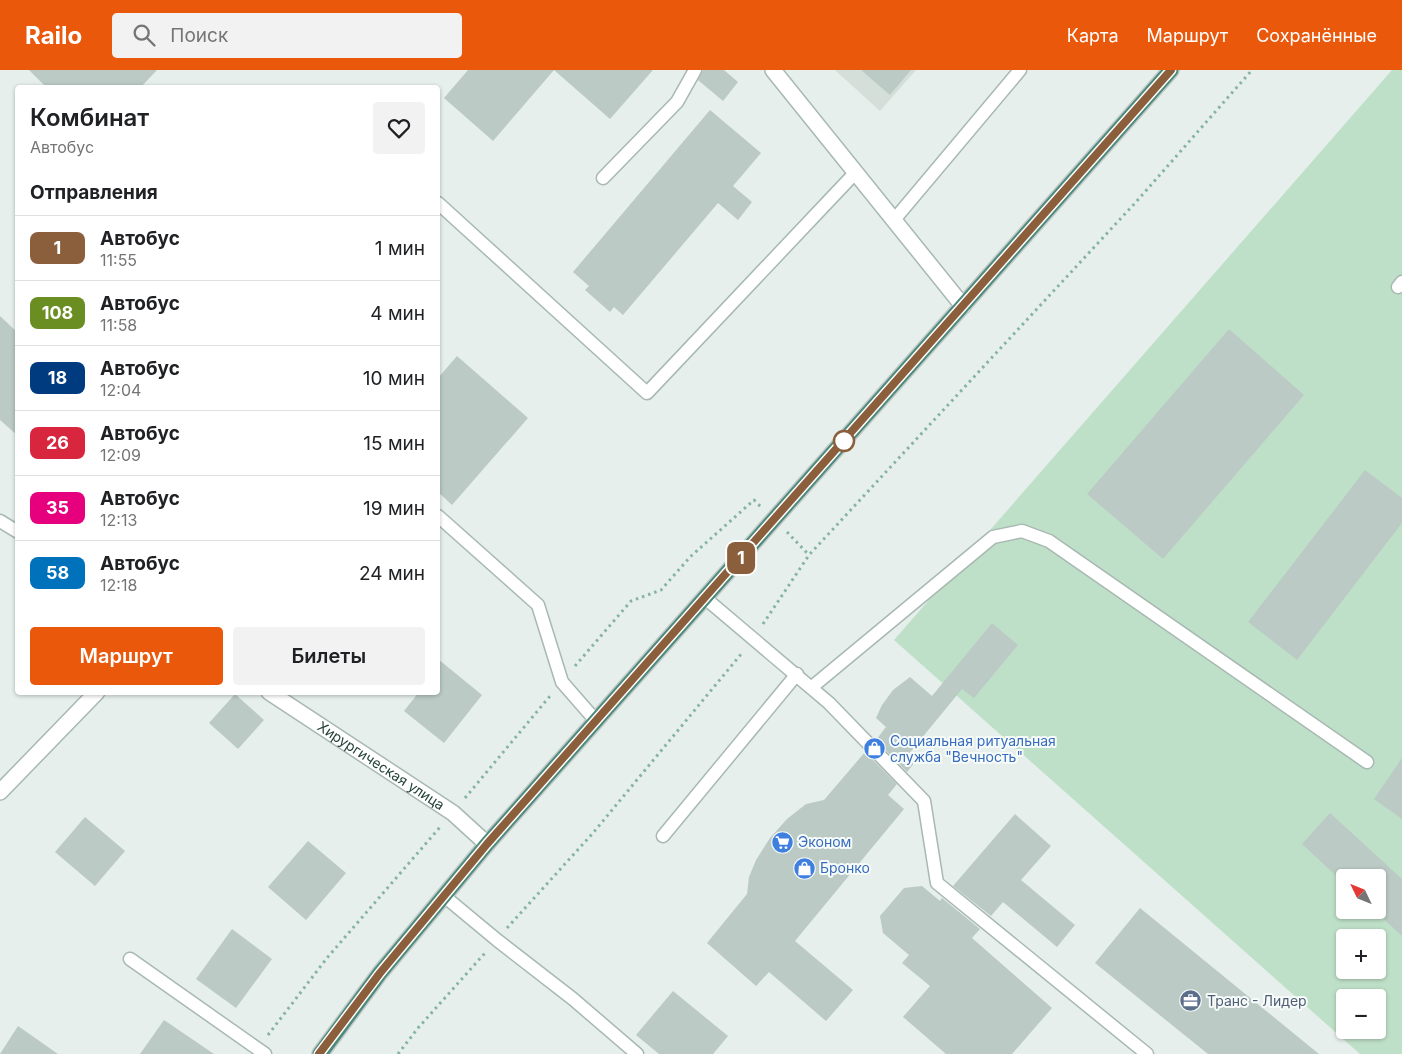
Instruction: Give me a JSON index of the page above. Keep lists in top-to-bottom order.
{
  "streets": {
    "street": ["Хирургическая улица"]
  },
  "places": {
    "shop": ["Социальная ритуальная служба \"Вечность\"", "Бронко"],
    "supermarket": ["Эконом"],
    "office": ["Транс - Лидер"]
  },
  "lines": ["bus line 1"],
  "north": "top left",
  "page": {
    "header": "Railo",
    "search": "Поиск",
    "nav": ["Карта", "Маршрут", "Сохранённые"],
    "on_map": "1",
    "heading": [
      ["Комбинат", "Автобус"],
      "Отправления"
    ],
    "list": [
      {
        "mark": "1",
        "name": "Автобус",
        "note": "11:55",
        "value": "1 мин"
      },
      {
        "mark": "108",
        "name": "Автобус",
        "note": "11:58",
        "value": "4 мин"
      },
      {
        "mark": "18",
        "name": "Автобус",
        "note": "12:04",
        "value": "10 мин"
      },
      {
        "mark": "26",
        "name": "Автобус",
        "note": "12:09",
        "value": "15 мин"
      },
      {
        "mark": "35",
        "name": "Автобус",
        "note": "12:13",
        "value": "19 мин"
      },
      {
        "mark": "58",
        "name": "Автобус",
        "note": "12:18",
        "value": "24 мин"
      }
    ],
    "buttons": ["Маршрут", "Билеты"],
    "map_buttons": ["+", "−"]
  }
}
